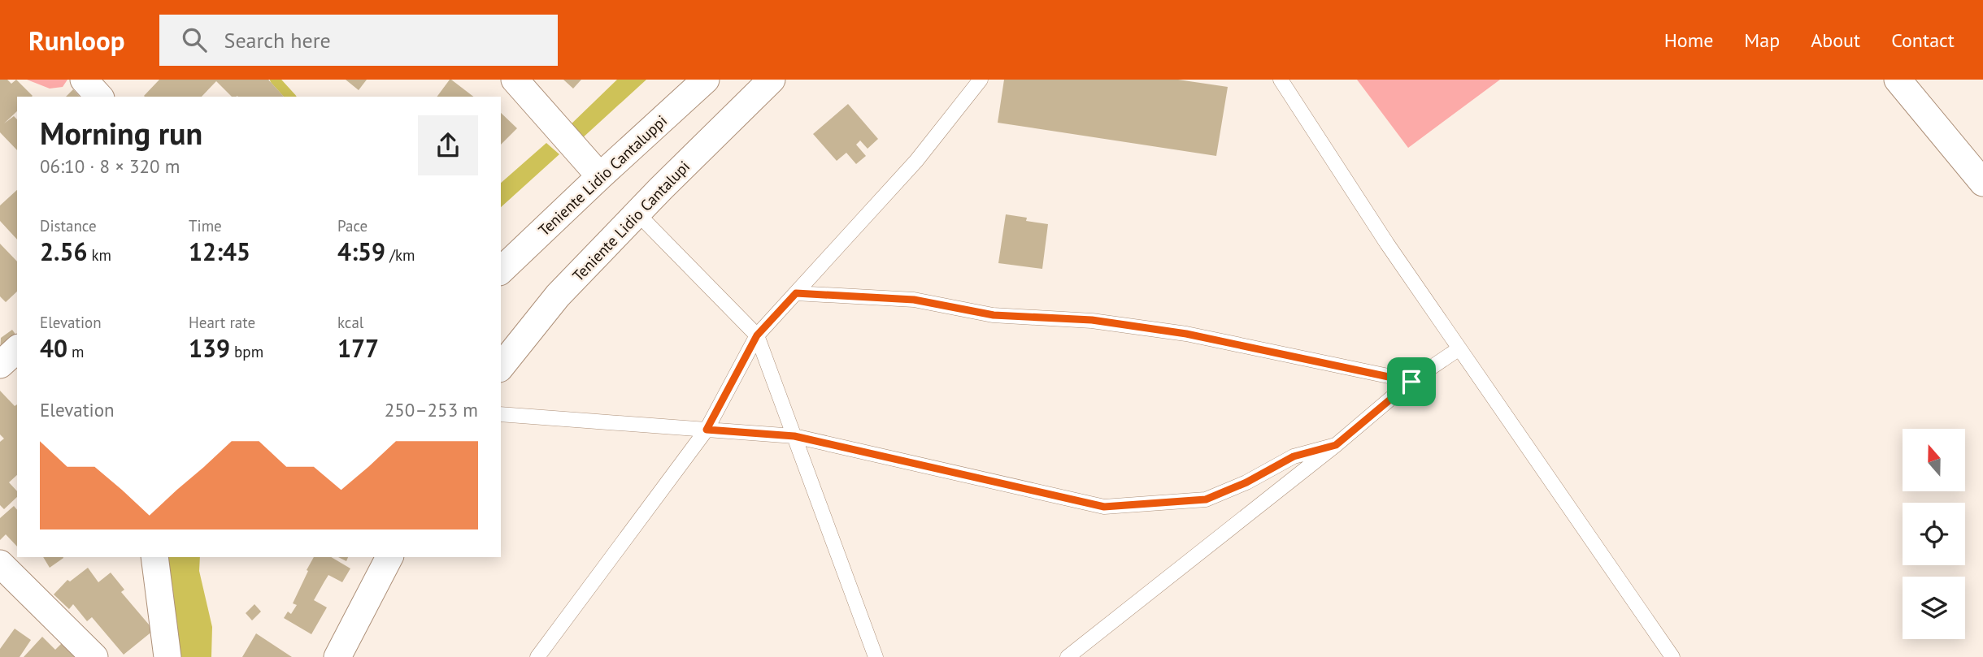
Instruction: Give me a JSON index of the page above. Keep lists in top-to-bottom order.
{
  "streets": {
    "street": ["Teniente Lidio Cantaluppi", "Teniente Lidio Cantalupi"]
  },
  "north": "top",
  "page": {
    "header": "Runloop",
    "search": "Search here",
    "nav": [
      "Home",
      "Map",
      "About",
      "Contact"
    ],
    "heading": ["Morning run", "06:10 · 8 × 320 m"],
    "stats": [
      ["Distance", "2.56 km"],
      ["Time", "12:45"],
      ["Pace", "4:59 /km"],
      ["Elevation", "40 m"],
      ["Heart rate", "139 bpm"],
      ["kcal", "177"]
    ],
    "chart": ["Elevation", "250–253 m"]
  }
}
